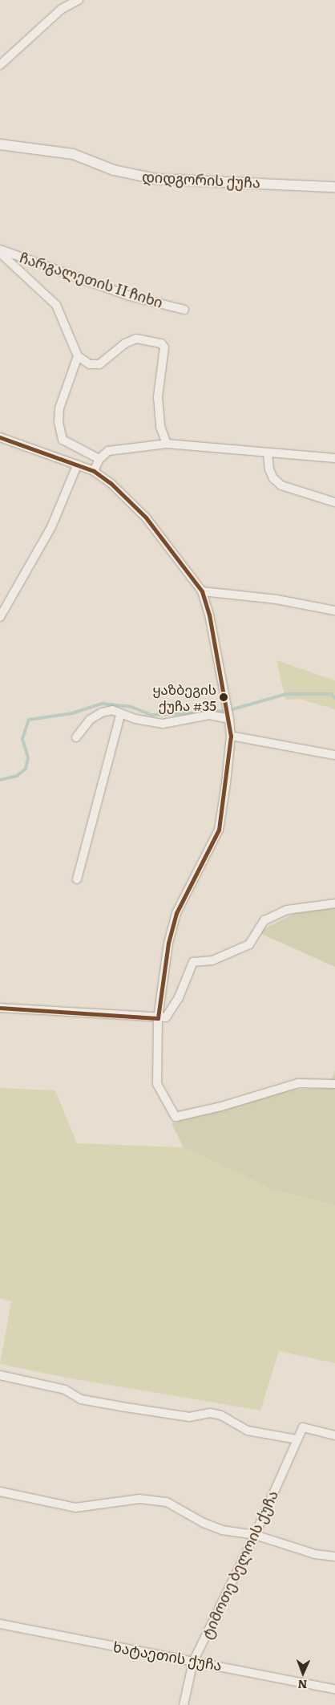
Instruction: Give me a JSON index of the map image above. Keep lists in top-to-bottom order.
{
  "streets": {
    "street": [
      "დიდგორის ქუჩა",
      "ჩარგალეთის II ჩიხი",
      "ტიმოთე ბელოის ქუჩა",
      "ხატაეთის ქუჩა"
    ]
  },
  "crossings": [
    ["ტიმოთე ბელოის ქუჩა", "ხატაეთის ქუჩა"]
  ],
  "places": ["ყაზბეგის ქუჩა #35"],
  "north": "bottom"
}
